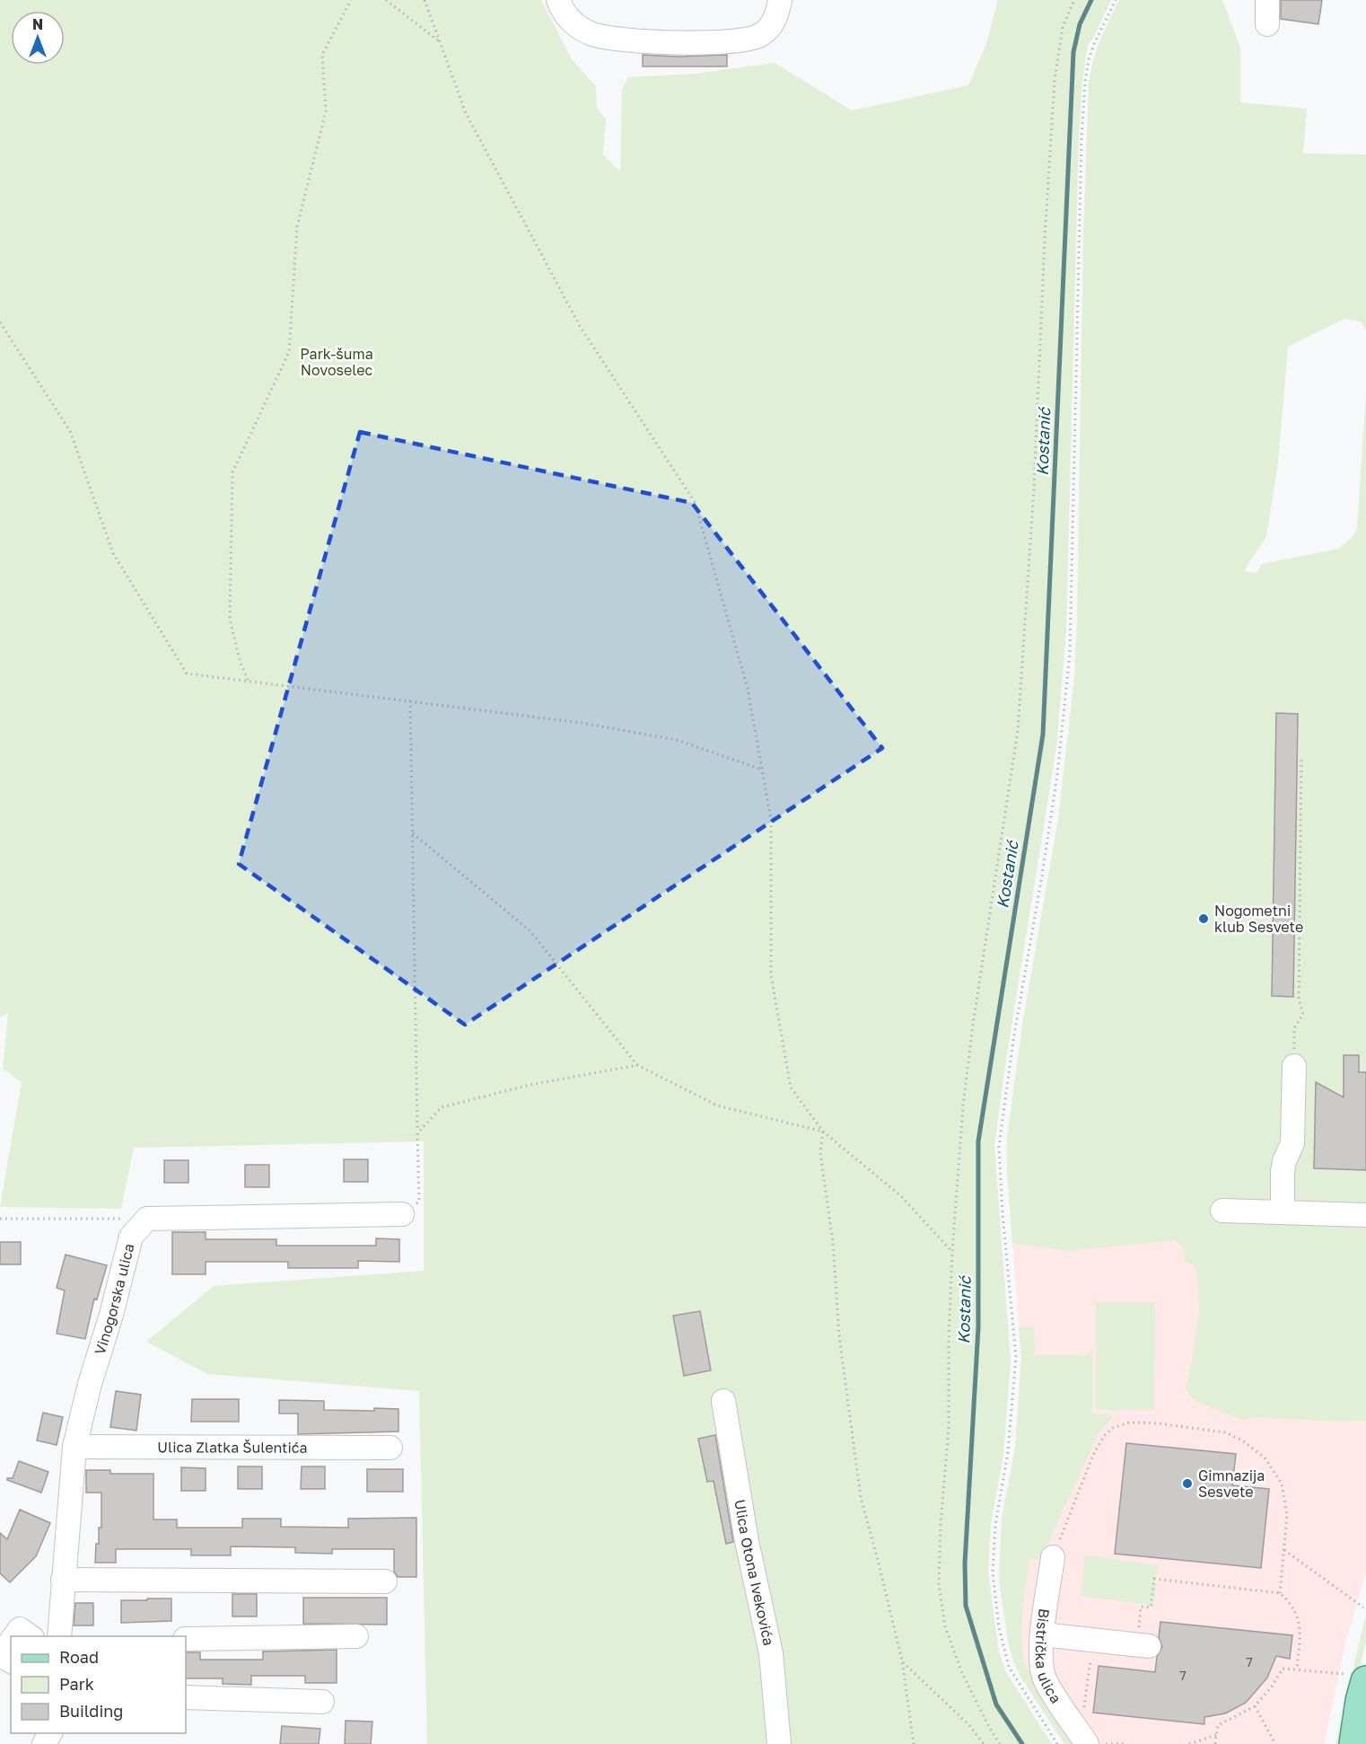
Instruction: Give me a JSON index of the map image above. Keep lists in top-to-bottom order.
{
  "streets": {
    "street": [
      "Vinogorska ulica",
      "Ulica Zlatka Šulentića",
      "Ulica Otona Ivekovića",
      "Bistrička ulica"
    ]
  },
  "crossings": [
    ["Vinogorska ulica", "Ulica Zlatka Šulentića"]
  ],
  "water": ["Kostanić"],
  "parks": ["Park-šuma Novoselec"],
  "places": ["Nogometni klub Sesvete", "Gimnazija Sesvete"],
  "house_numbers": ["7", "7"],
  "legend": ["Road", "Park", "Building"],
  "north": "top"
}
